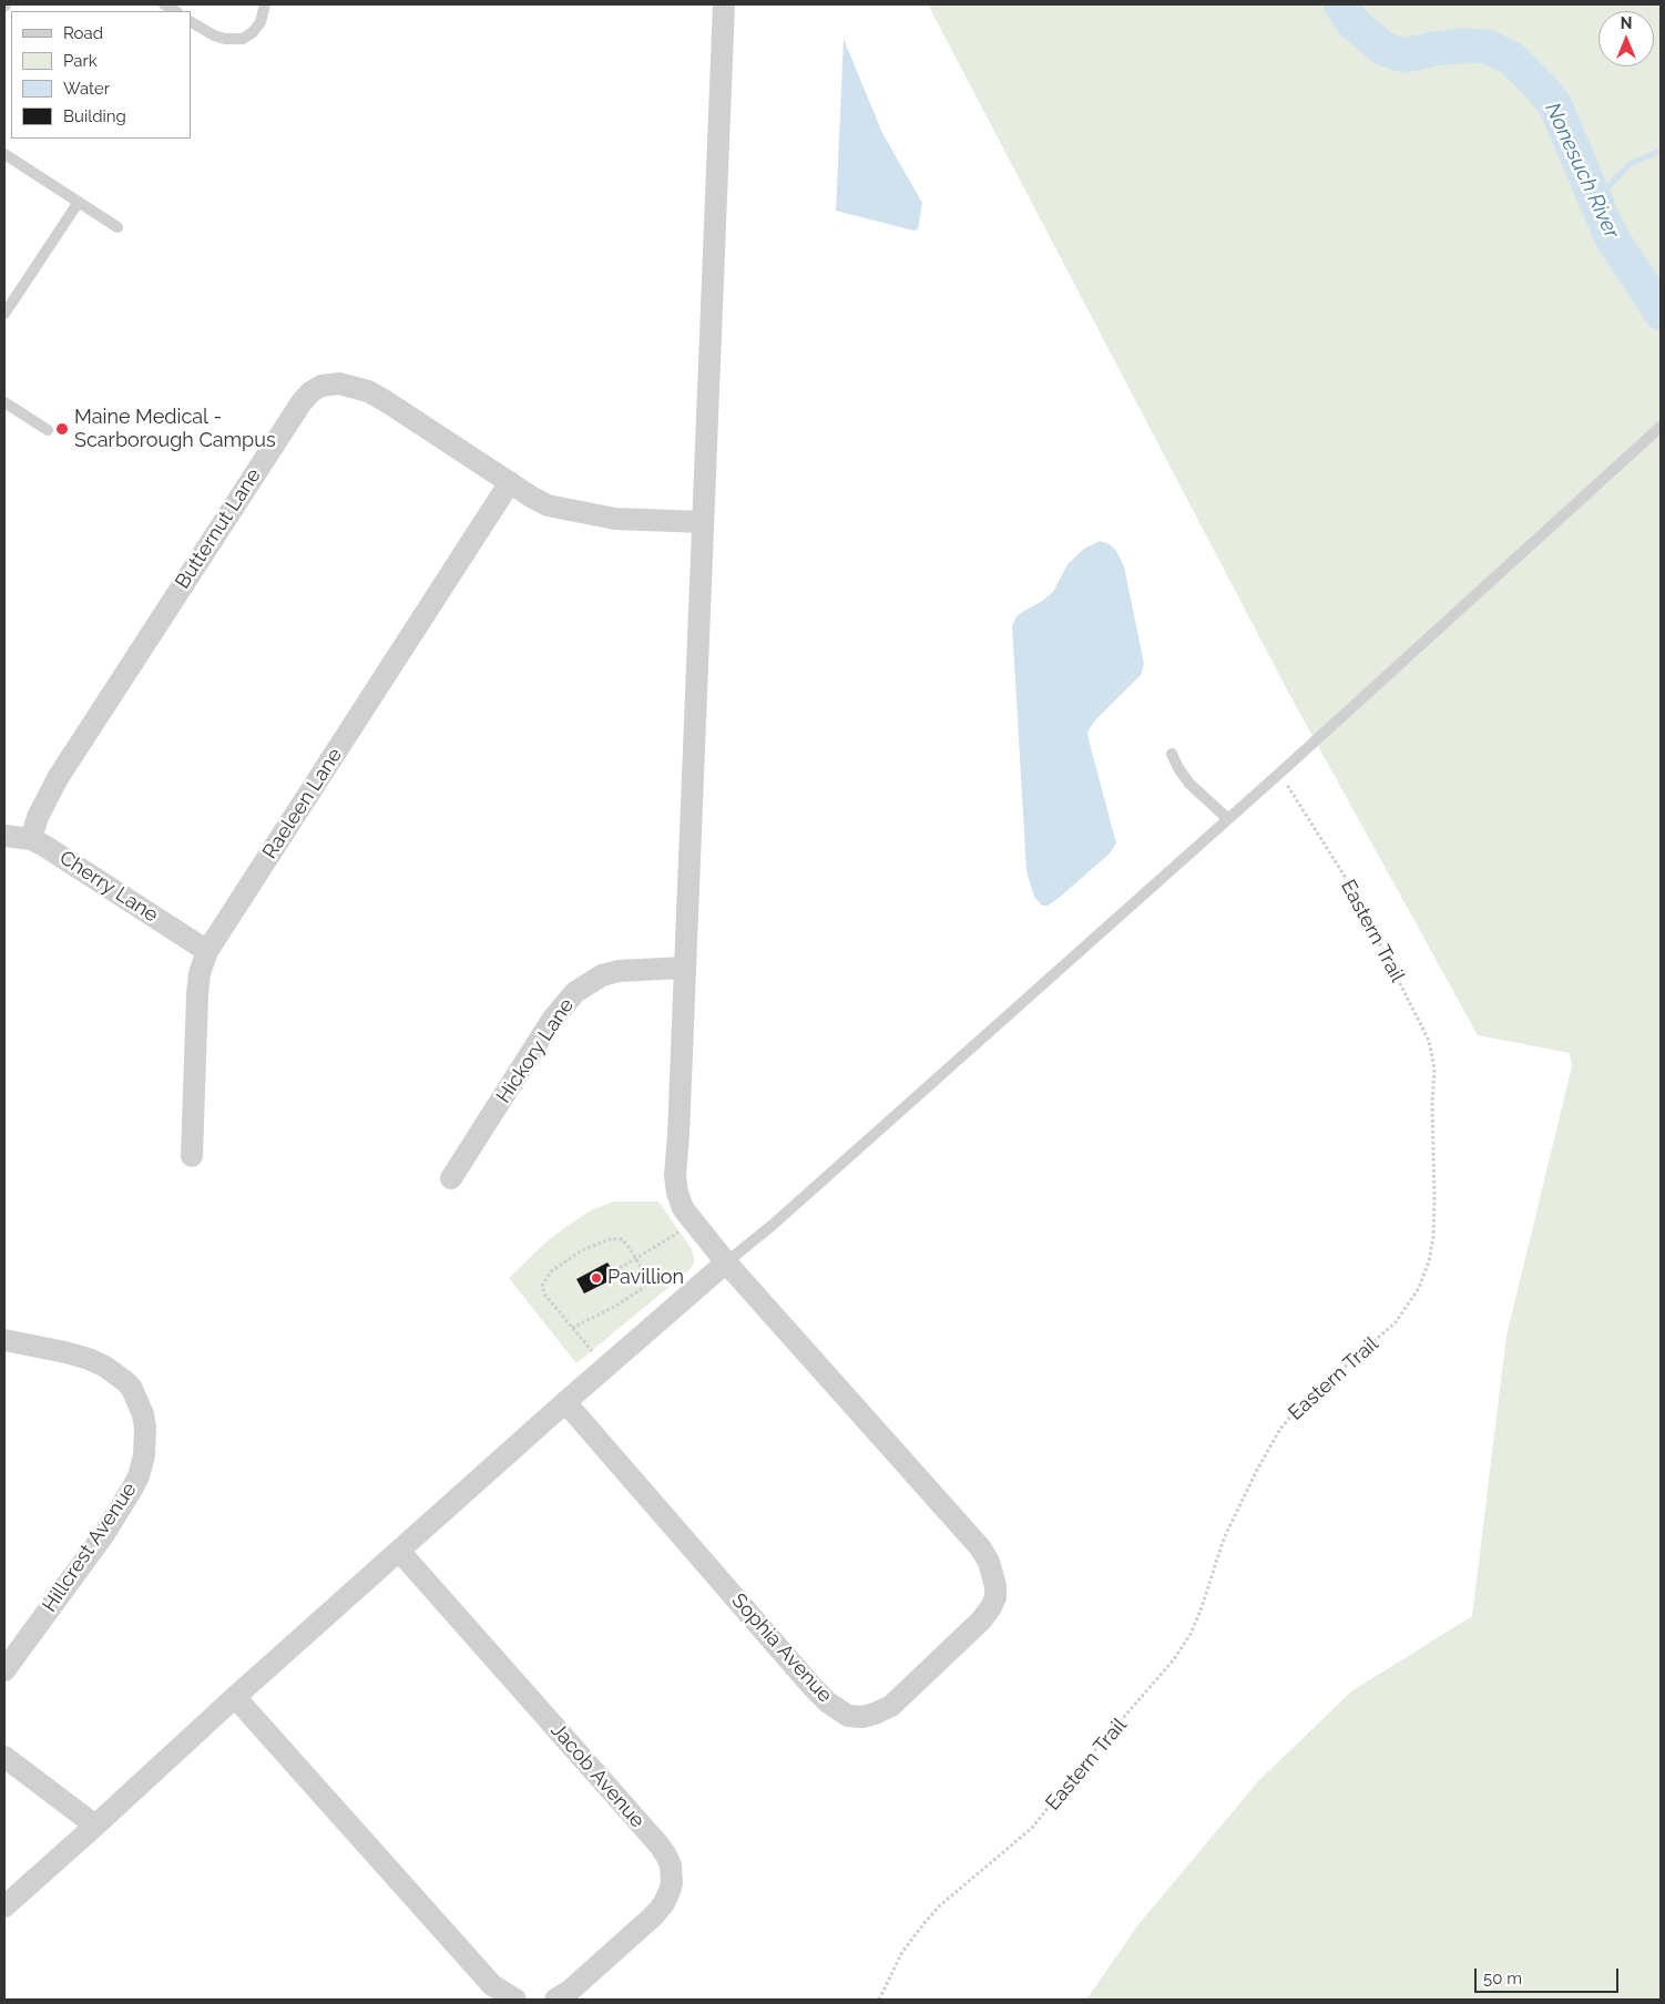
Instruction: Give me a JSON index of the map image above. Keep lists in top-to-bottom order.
{
  "streets": {
    "street": [
      "Butternut Lane",
      "Raeleen Lane",
      "Cherry Lane",
      "Hickory Lane",
      "Hillcrest Avenue",
      "Sophia Avenue",
      "Jacob Avenue"
    ],
    "path": ["Eastern Trail"]
  },
  "crossings": [
    ["Butternut Lane", "Raeleen Lane"],
    ["Butternut Lane", "Cherry Lane"],
    ["Butternut Lane", "Sophia Avenue"],
    ["Raeleen Lane", "Cherry Lane"],
    ["Hickory Lane", "Sophia Avenue"]
  ],
  "water": ["Nonesuch River"],
  "places": ["Maine Medical - Scarborough Campus", "Pavillion"],
  "legend": [
    "Road",
    "Park",
    "Water",
    "Building"
  ],
  "scale_bar": "50 m",
  "north": "top"
}
